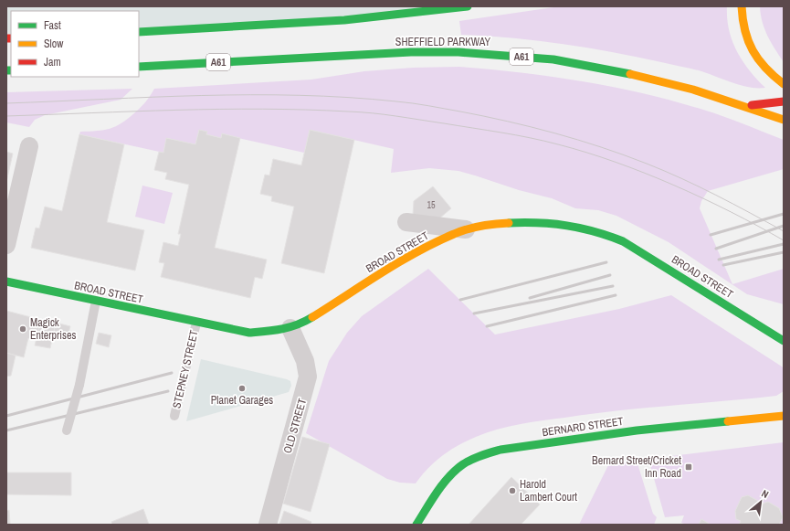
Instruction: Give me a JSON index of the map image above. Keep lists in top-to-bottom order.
{
  "streets": {
    "main road": [
      "SHEFFIELD PARKWAY",
      "A61",
      "BROAD STREET",
      "BERNARD STREET"
    ],
    "street": ["OLD STREET"],
    "lane": ["STEPNEY STREET"]
  },
  "crossings": [
    ["SHEFFIELD PARKWAY", "A61"],
    ["BROAD STREET", "STEPNEY STREET"],
    ["BROAD STREET", "OLD STREET"]
  ],
  "places": {
    "other": ["Magick Enterprises", "Planet Garages", "Harold Lambert Court"],
    "transit": ["Bernard Street/Cricket Inn Road"]
  },
  "house_numbers": ["15"],
  "legend": ["Fast", "Slow", "Jam"],
  "north": "top right"
}
